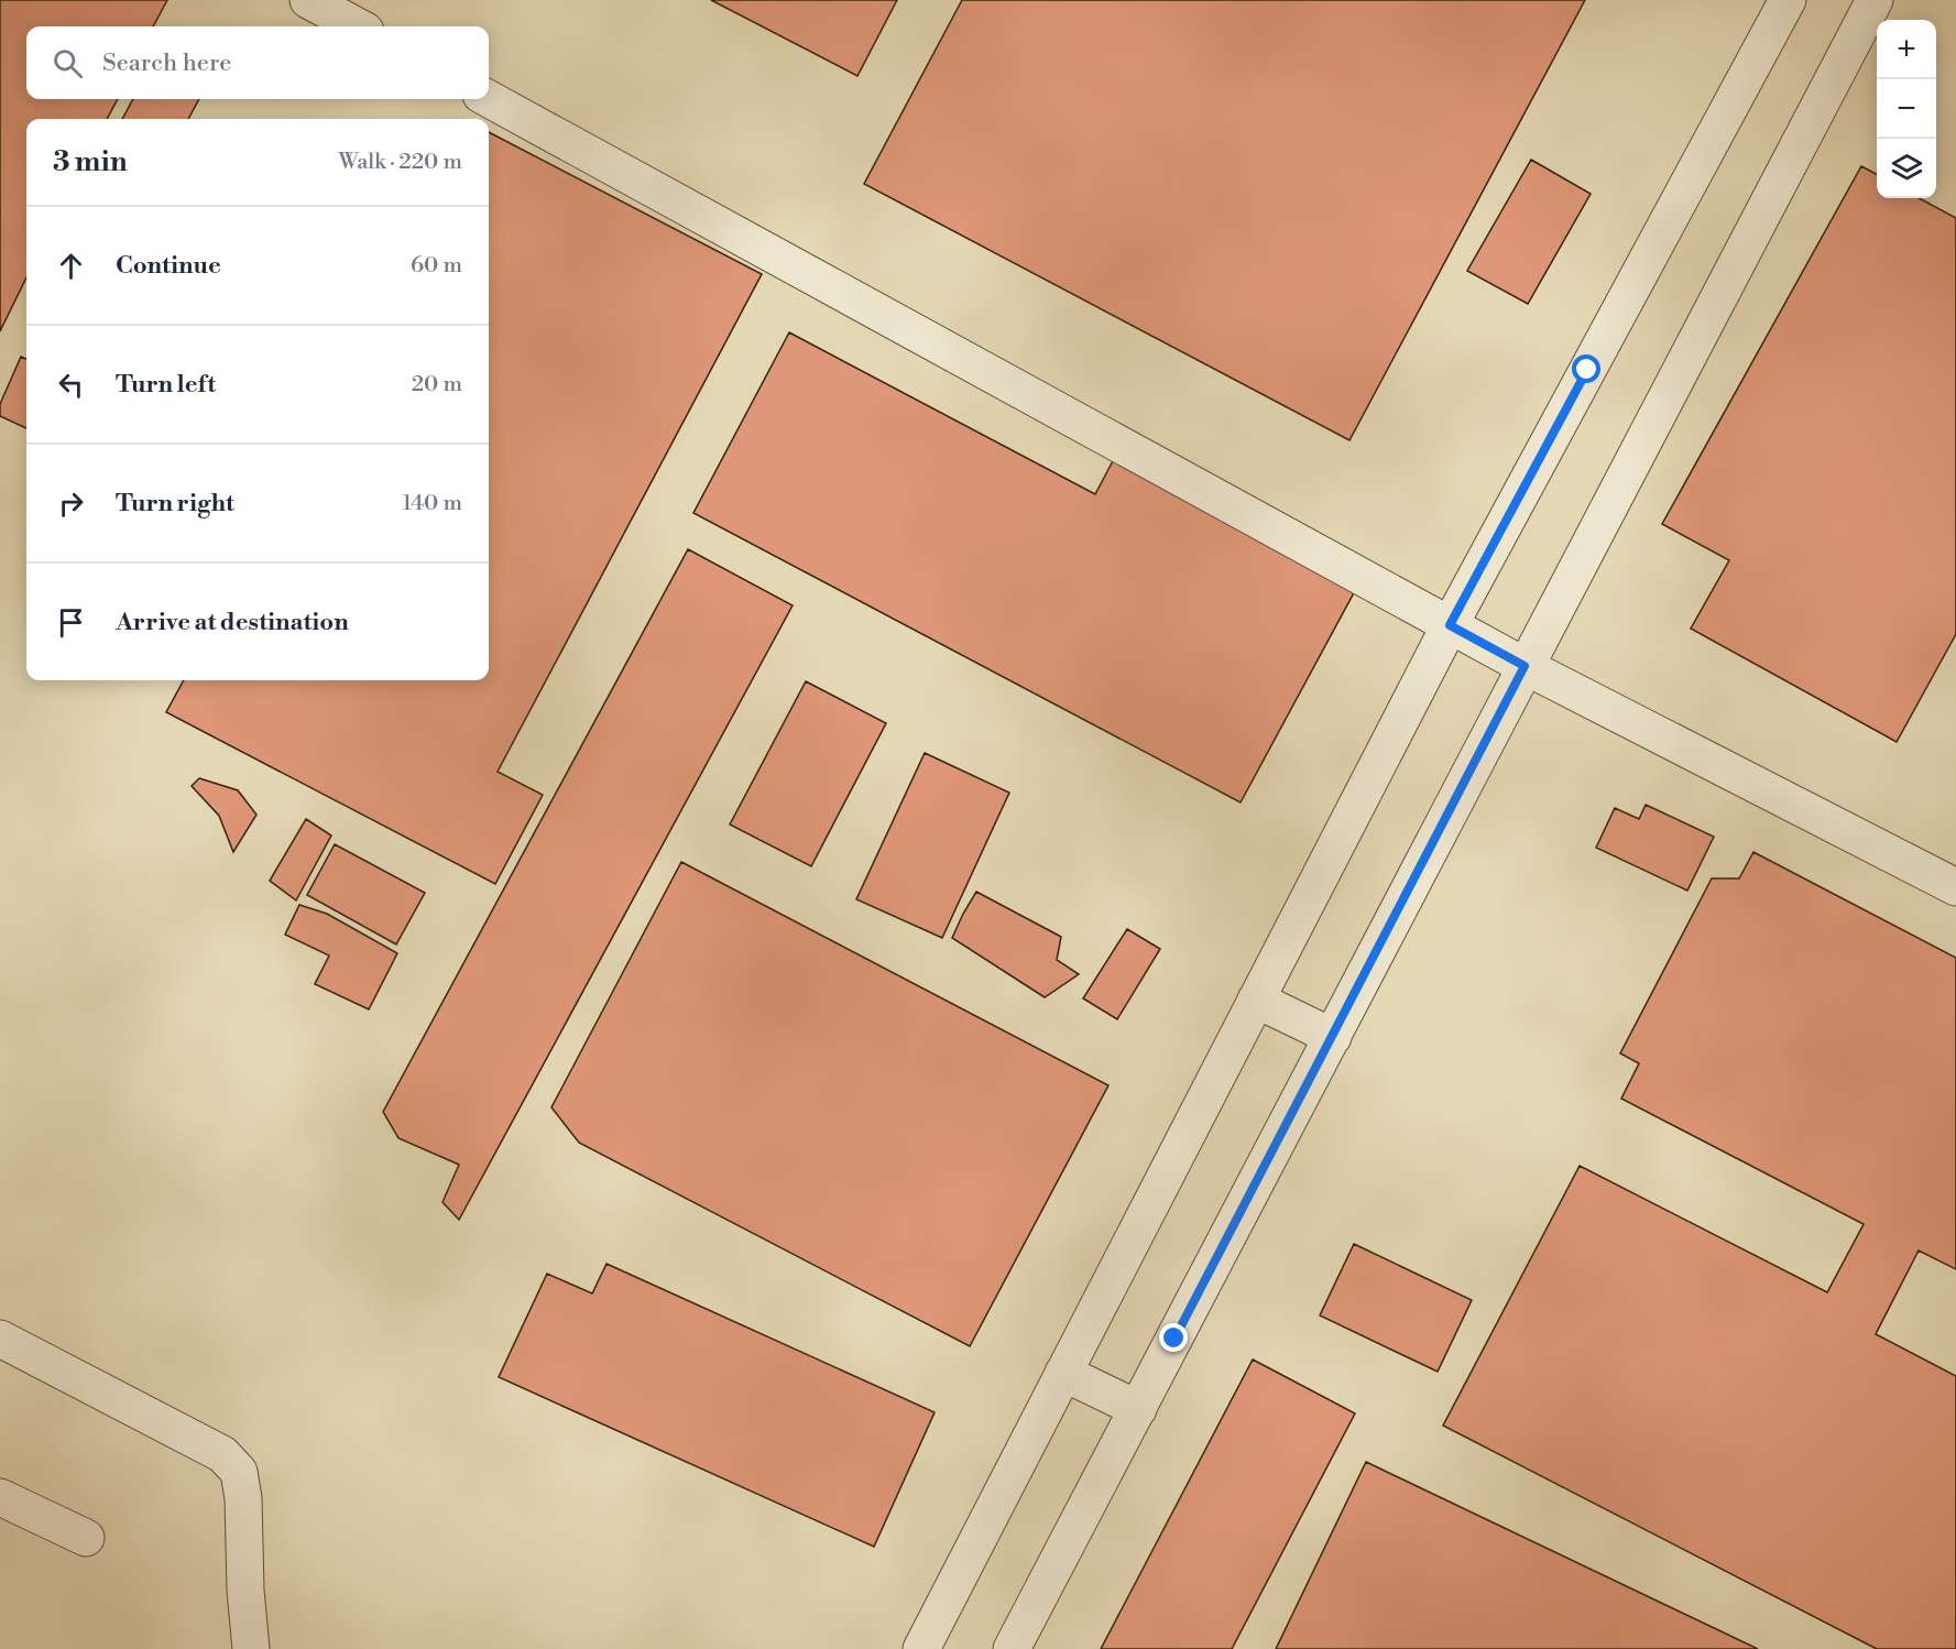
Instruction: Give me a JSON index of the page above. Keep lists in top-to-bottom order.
{
  "page": {
    "map_buttons": ["+", "−"],
    "search": "Search here",
    "heading": ["3 min", "Walk · 220 m"],
    "list": [
      ["Continue", "60 m"],
      ["Turn left", "20 m"],
      ["Turn right", "140 m"],
      "Arrive at destination"
    ]
  }
}
